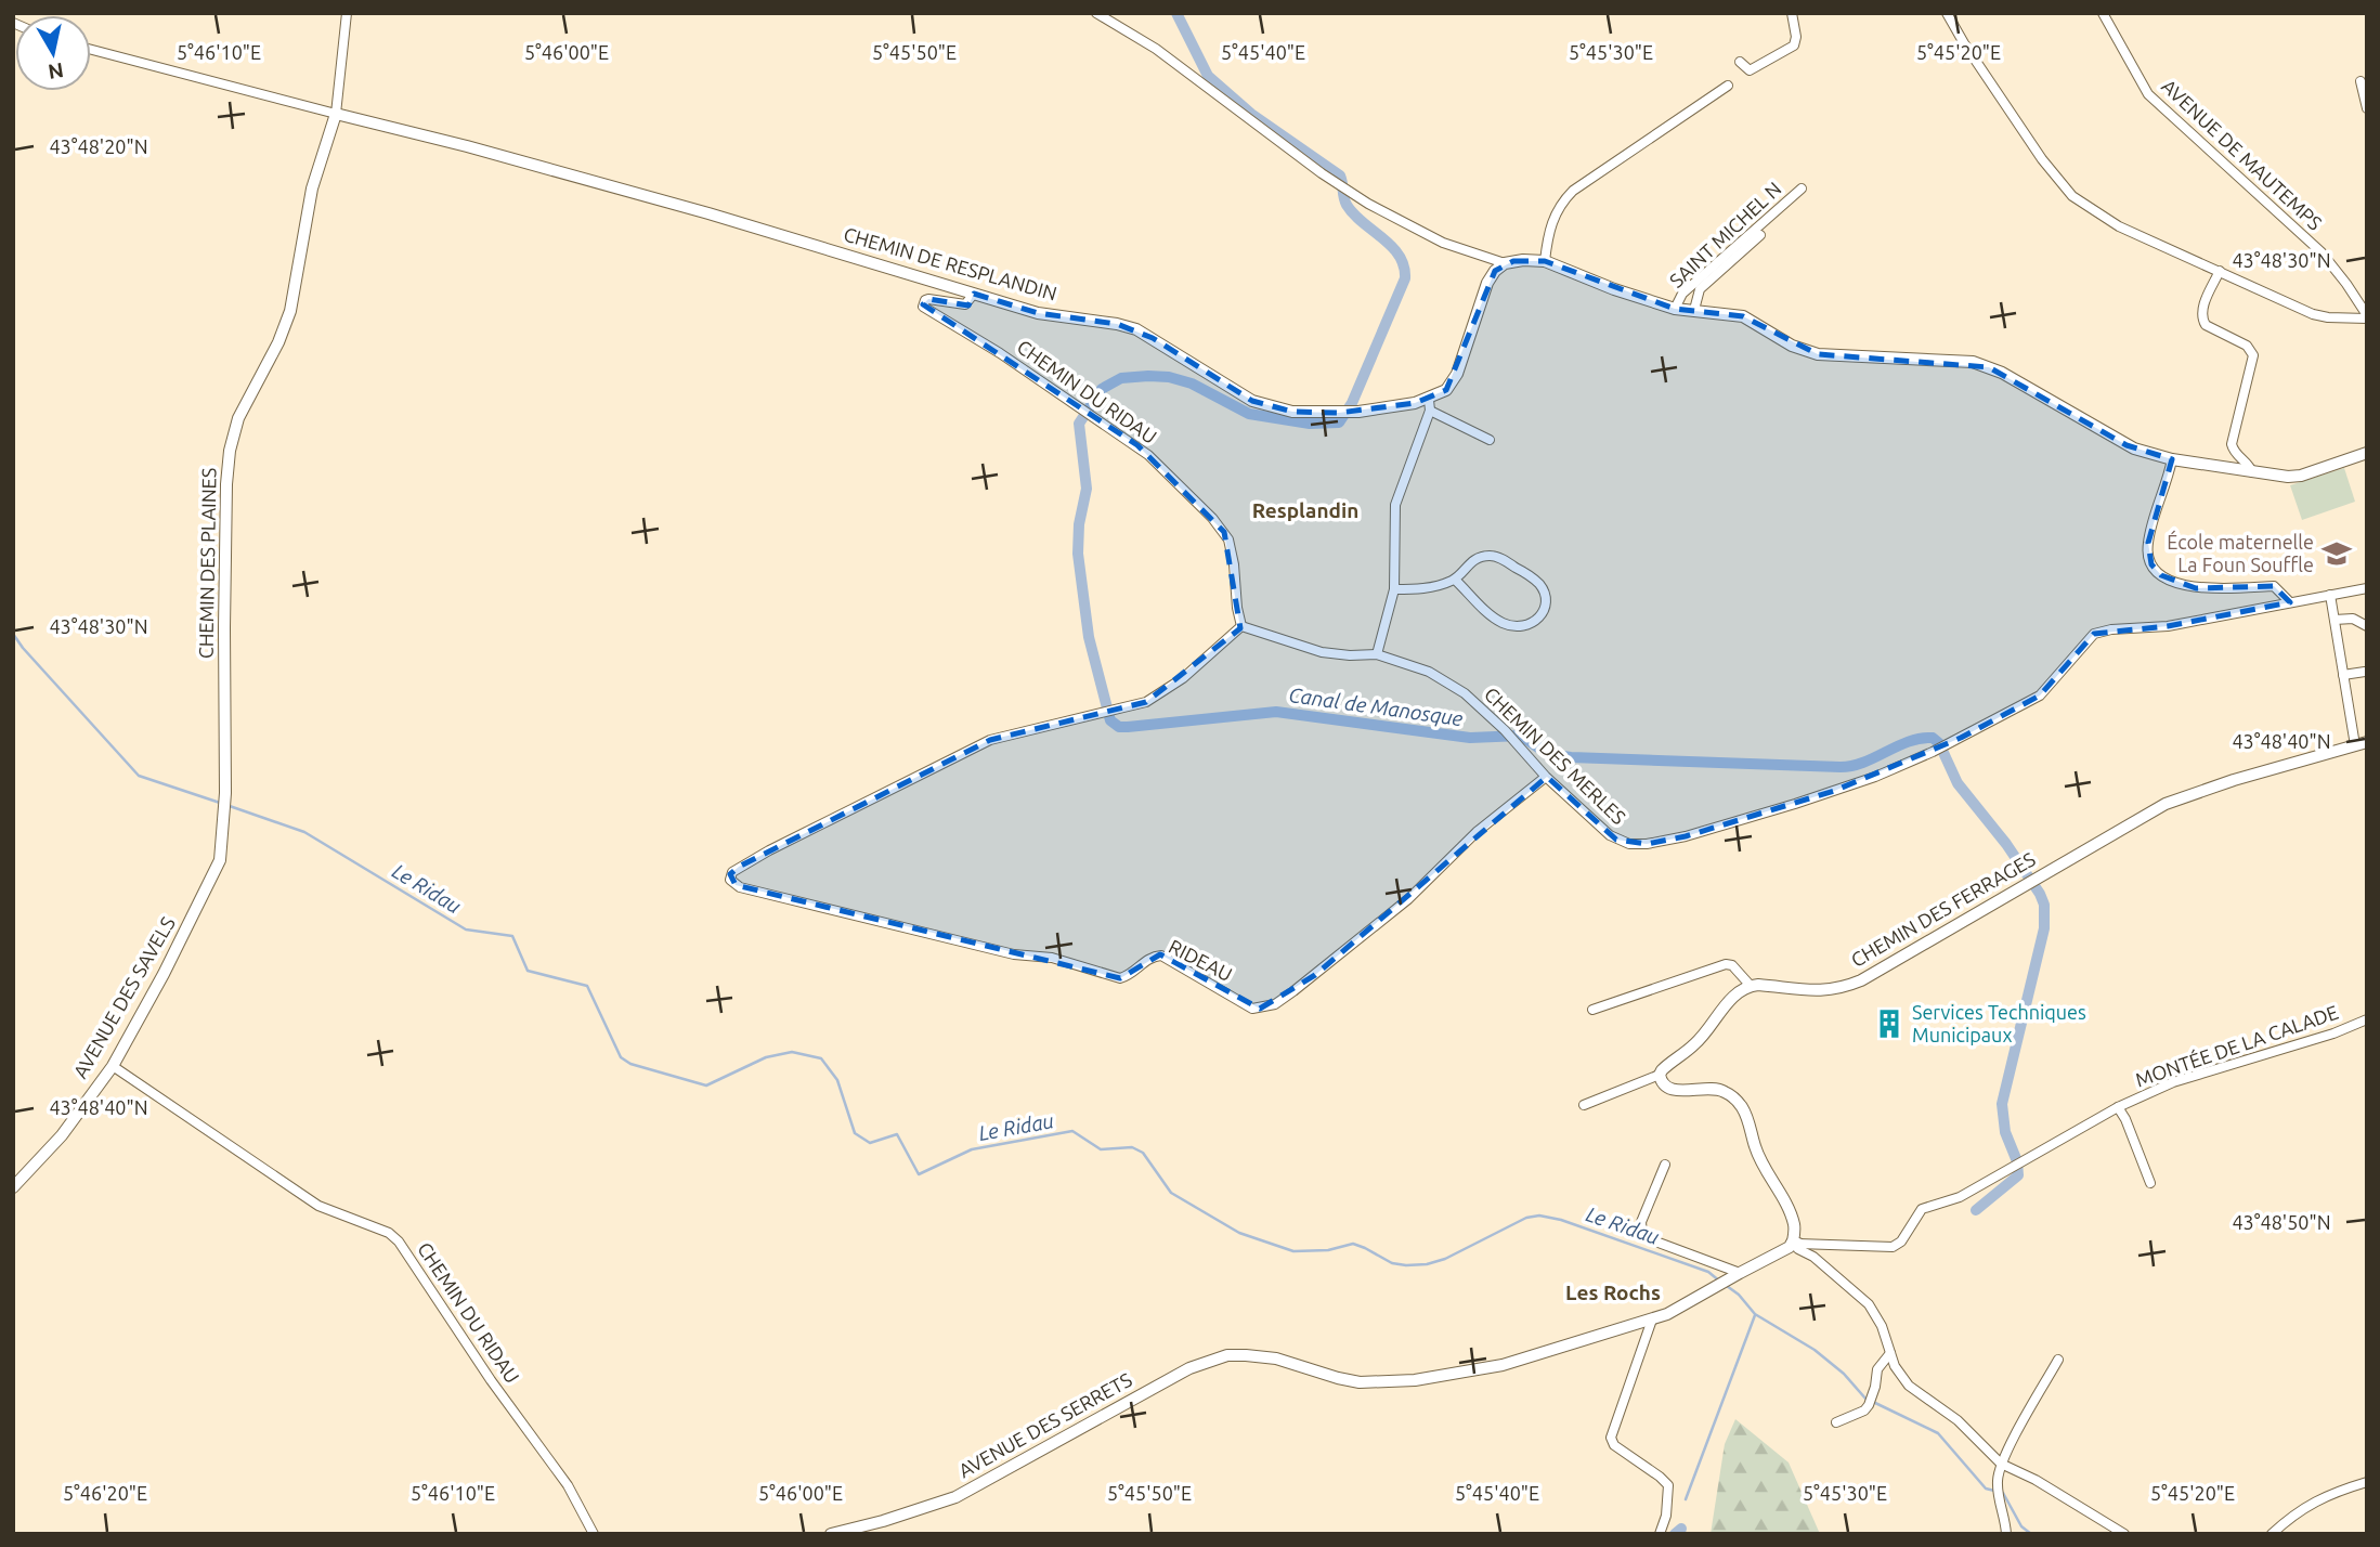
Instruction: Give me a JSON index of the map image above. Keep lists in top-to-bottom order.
{
  "streets": {
    "street": [
      "AVENUE DE MAUTEMPS",
      "SAINT MICHEL N",
      "CHEMIN DE RESPLANDIN",
      "CHEMIN DU RIDAU",
      "CHEMIN DES PLAINES",
      "CHEMIN DES MERLES",
      "CHEMIN DES FERRAGES",
      "RIDEAU",
      "AVENUE DES SAVELS",
      "MONTÉE DE LA CALADE",
      "AVENUE DES SERRETS"
    ]
  },
  "crossings": [
    ["CHEMIN DE RESPLANDIN", "CHEMIN DU RIDAU"],
    ["CHEMIN DE RESPLANDIN", "CHEMIN DES PLAINES"],
    ["CHEMIN DU RIDAU", "CHEMIN DES MERLES"],
    ["CHEMIN DU RIDAU", "RIDEAU"],
    ["CHEMIN DU RIDAU", "AVENUE DES SAVELS"],
    ["CHEMIN DES PLAINES", "AVENUE DES SAVELS"],
    ["CHEMIN DES MERLES", "RIDEAU"],
    ["MONTÉE DE LA CALADE", "AVENUE DES SERRETS"]
  ],
  "districts": ["Resplandin", "Les Rochs"],
  "water": ["Canal de Manosque", "Le Ridau"],
  "places": {
    "school or university": ["École maternelle La Foun Souffle"],
    "building": ["Services Techniques Municipaux"]
  },
  "north": "bottom",
  "coordinates": [
    "5°46'10\"E",
    "5°46'00\"E",
    "5°45'50\"E",
    "5°45'40\"E",
    "5°45'30\"E",
    "5°45'20\"E",
    "43°48'20\"N",
    "43°48'30\"N",
    "43°48'40\"N",
    "43°48'50\"N",
    "5°46'20\"E"
  ]
}
